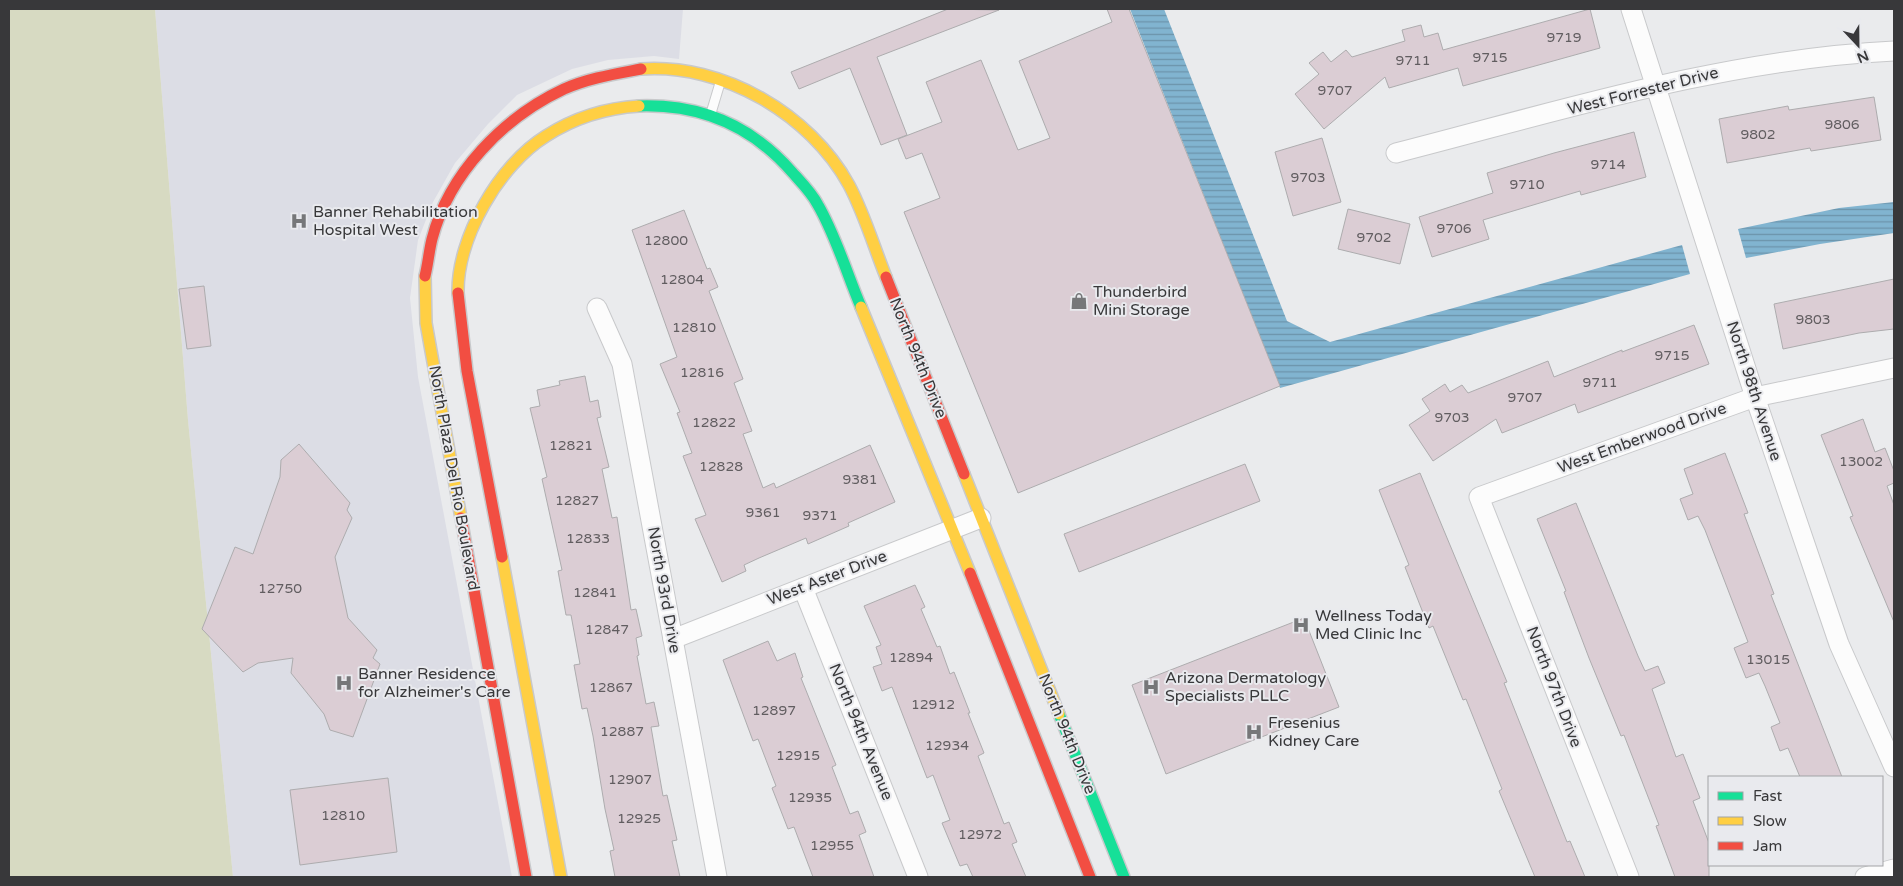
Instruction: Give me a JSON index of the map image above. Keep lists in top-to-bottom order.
{
  "streets": {
    "street": [
      "West Forrester Drive",
      "North 94th Drive",
      "North 98th Avenue",
      "West Emberwood Drive",
      "North Plaza Del Rio Boulevard",
      "West Aster Drive",
      "North 93rd Drive",
      "North 97th Drive",
      "North 94th Avenue"
    ]
  },
  "crossings": [
    ["West Forrester Drive", "North 98th Avenue"],
    ["North 94th Drive", "North Plaza Del Rio Boulevard"],
    ["North 94th Drive", "West Aster Drive"],
    ["North 98th Avenue", "West Emberwood Drive"],
    ["West Emberwood Drive", "North 97th Drive"],
    ["West Aster Drive", "North 93rd Drive"],
    ["West Aster Drive", "North 94th Avenue"]
  ],
  "places": {
    "hospital": [
      "Banner Rehabilitation Hospital West",
      "Wellness Today Med Clinic Inc",
      "Banner Residence for Alzheimer's Care",
      "Arizona Dermatology Specialists PLLC",
      "Fresenius Kidney Care"
    ],
    "shop": ["Thunderbird Mini Storage"]
  },
  "house_numbers": [
    "9719",
    "9715",
    "9711",
    "9707",
    "9806",
    "9802",
    "9714",
    "9703",
    "9710",
    "9706",
    "9702",
    "12800",
    "12804",
    "9803",
    "12810",
    "9715",
    "12816",
    "9711",
    "9707",
    "9703",
    "12822",
    "12821",
    "13002",
    "12828",
    "9381",
    "12827",
    "9361",
    "9371",
    "12833",
    "12750",
    "12841",
    "12847",
    "12894",
    "13015",
    "12867",
    "12912",
    "12897",
    "12887",
    "12934",
    "12915",
    "12907",
    "12935",
    "12810",
    "12925",
    "12972",
    "12955"
  ],
  "legend": ["Fast", "Slow", "Jam"],
  "north": "bottom"
}
